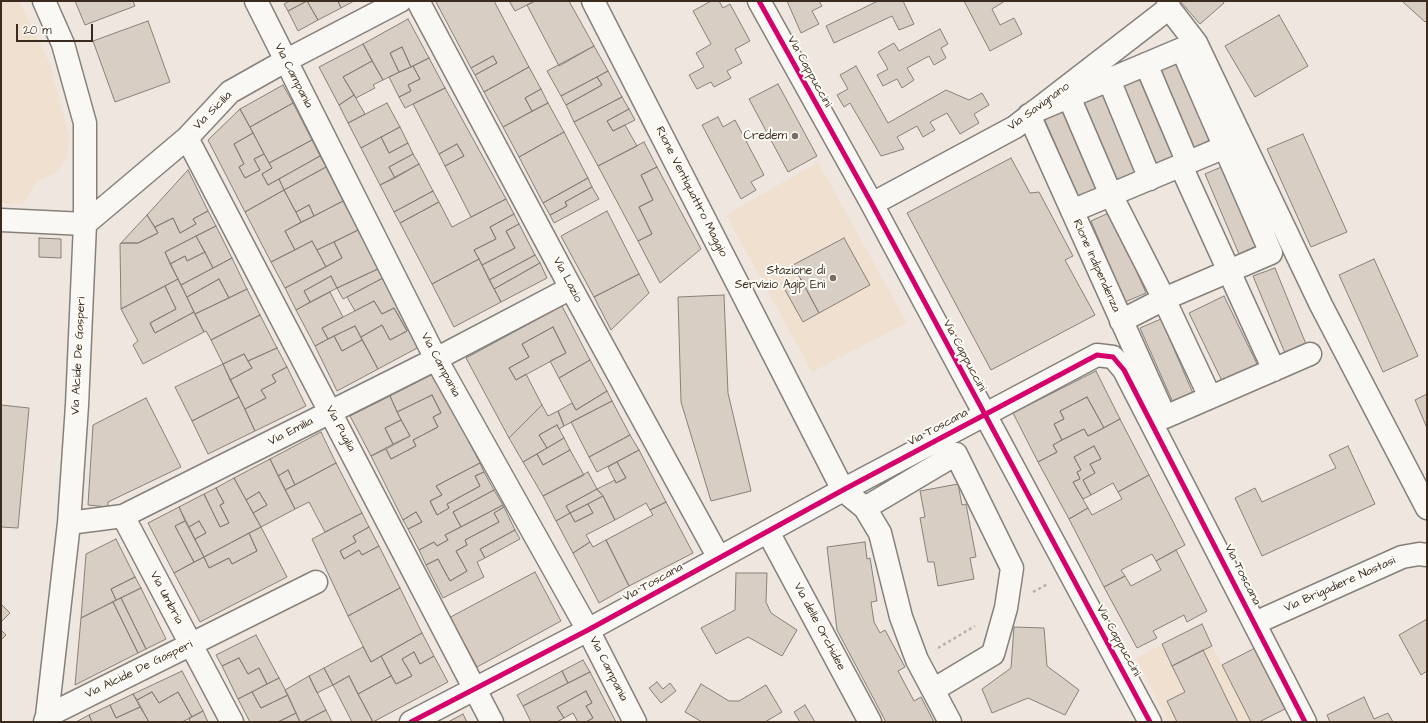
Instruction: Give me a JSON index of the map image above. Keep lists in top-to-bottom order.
{
  "streets": {
    "street": [
      "Via Cappuccini",
      "Via Campania",
      "Via Savignano",
      "Via Sicilia",
      "Rione Ventiquattro Maggio",
      "Rione Indipendenza",
      "Via Lazio",
      "Via Alcide De Gasperi",
      "Via Toscana",
      "Via Puglia",
      "Via Emilia",
      "Via Brigadiere Nastasi",
      "Via Umbria",
      "Via delle Orchidee"
    ]
  },
  "crossings": [
    ["Via Cappuccini", "Via Savignano"],
    ["Via Cappuccini", "Via Toscana"],
    ["Via Campania", "Via Sicilia"],
    ["Via Campania", "Via Toscana"],
    ["Via Campania", "Via Emilia"],
    ["Via Savignano", "Rione Indipendenza"],
    ["Via Sicilia", "Via Alcide De Gasperi"],
    ["Via Sicilia", "Via Puglia"],
    ["Rione Ventiquattro Maggio", "Via Toscana"],
    ["Via Lazio", "Via Toscana"],
    ["Via Lazio", "Via Emilia"],
    ["Via Alcide De Gasperi", "Via Emilia"],
    ["Via Alcide De Gasperi", "Via Umbria"],
    ["Via Toscana", "Via Puglia"],
    ["Via Toscana", "Via Brigadiere Nastasi"],
    ["Via Toscana", "Via delle Orchidee"],
    ["Via Puglia", "Via Emilia"],
    ["Via Emilia", "Via Umbria"]
  ],
  "places": ["Credem", "Stazione di Servizio Agip Eni"],
  "scale_bar": "20 m"
}
